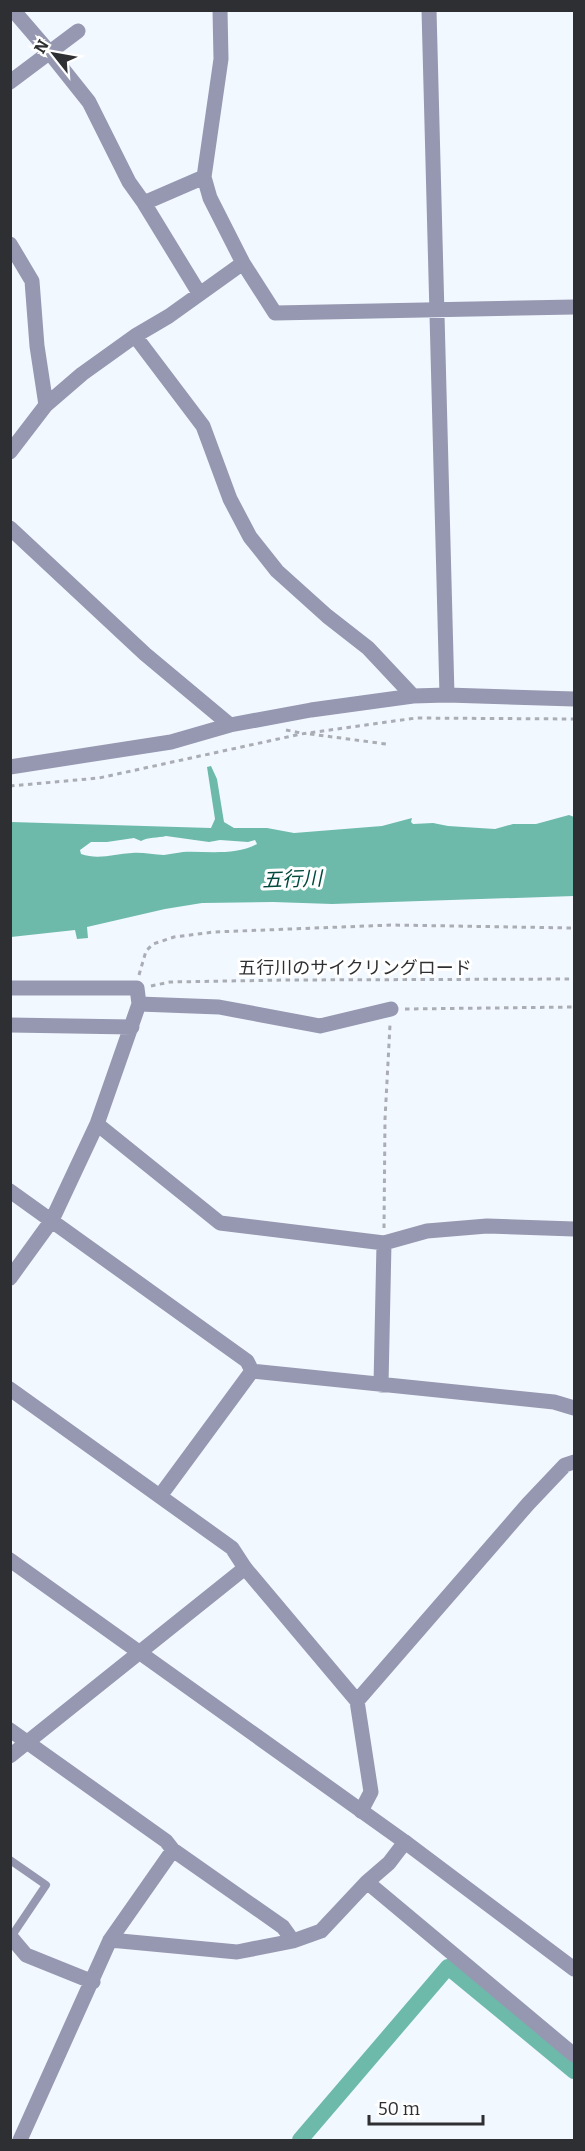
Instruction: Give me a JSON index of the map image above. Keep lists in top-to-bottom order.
{
  "streets": {
    "path": ["五行川のサイクリングロード"]
  },
  "water": ["五行川"],
  "scale_bar": "50 m",
  "north": "top left"
}
